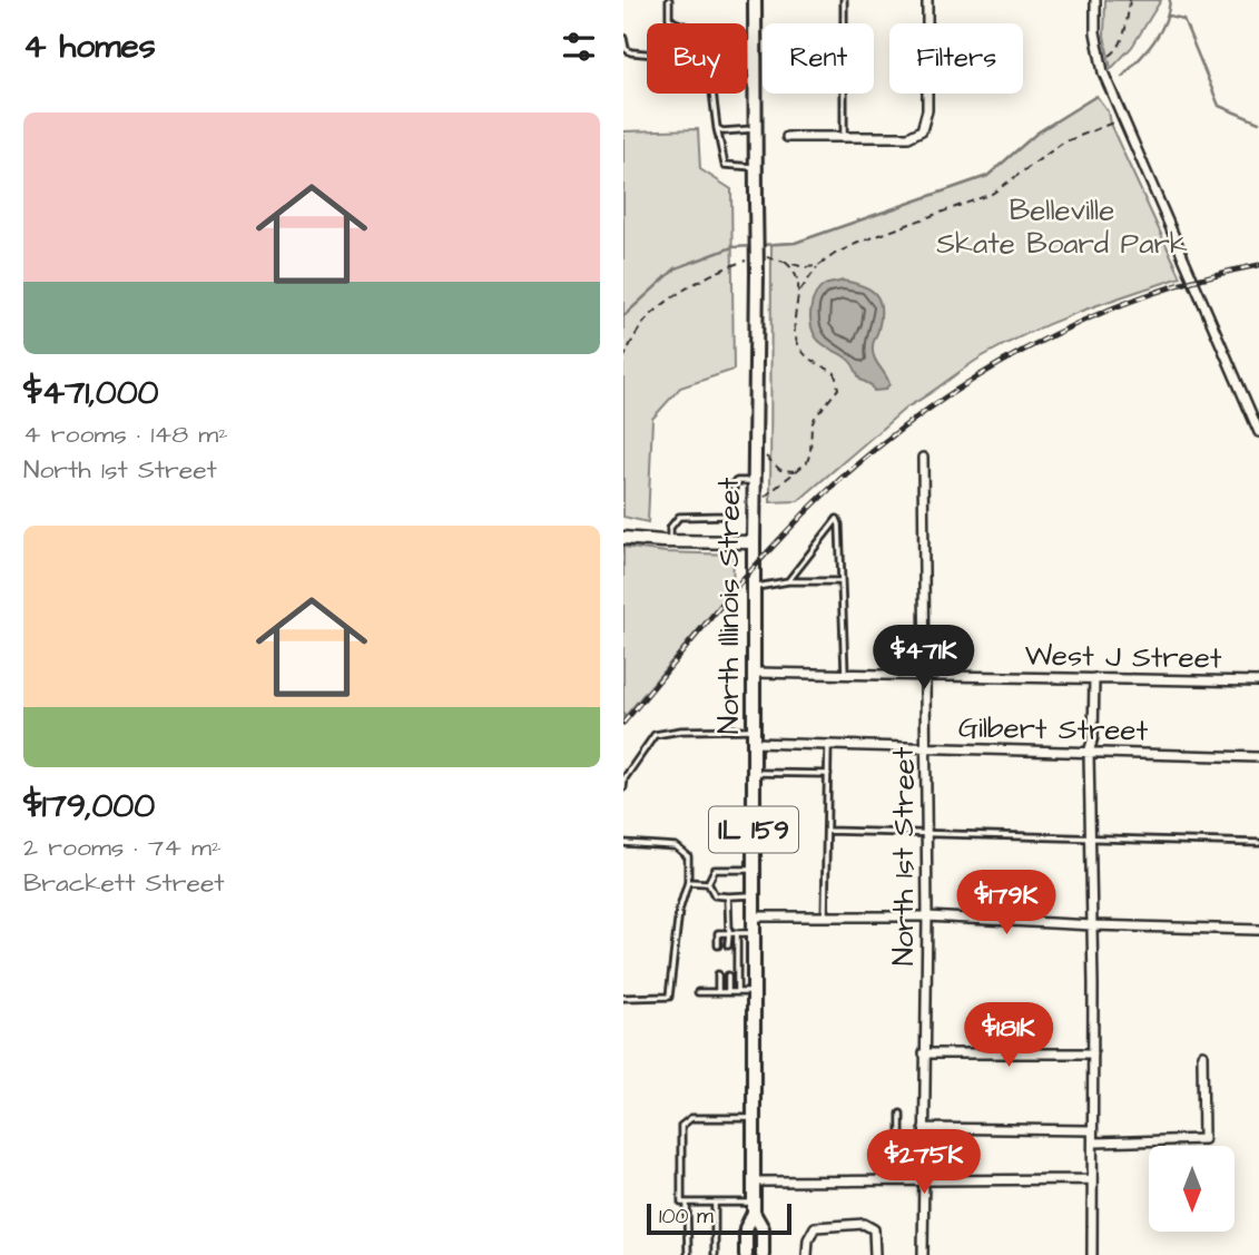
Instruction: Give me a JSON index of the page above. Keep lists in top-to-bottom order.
{
  "streets": {
    "main road": ["North Illinois Street", "IL 159"],
    "street": ["West J Street", "Gilbert Street", "North 1st Street"]
  },
  "crossings": [
    ["North Illinois Street", "West J Street"],
    ["North Illinois Street", "Gilbert Street"],
    ["West J Street", "North 1st Street"],
    ["Gilbert Street", "North 1st Street"]
  ],
  "parks": ["Belleville Skate Board Park"],
  "scale_bar": "100 m",
  "north": "bottom",
  "page": {
    "heading": "4 homes",
    "chip": ["Buy", "Rent", "Filters"],
    "list": [
      {
        "name": "$471,000",
        "note": "4 rooms · 148 m² · North 1st Street"
      },
      {
        "name": "$179,000",
        "note": "2 rooms · 74 m² · Brackett Street"
      }
    ],
    "price": [
      "$471K",
      "$179K",
      "$181K",
      "$275K"
    ],
    "scale": "100 m"
  }
}
